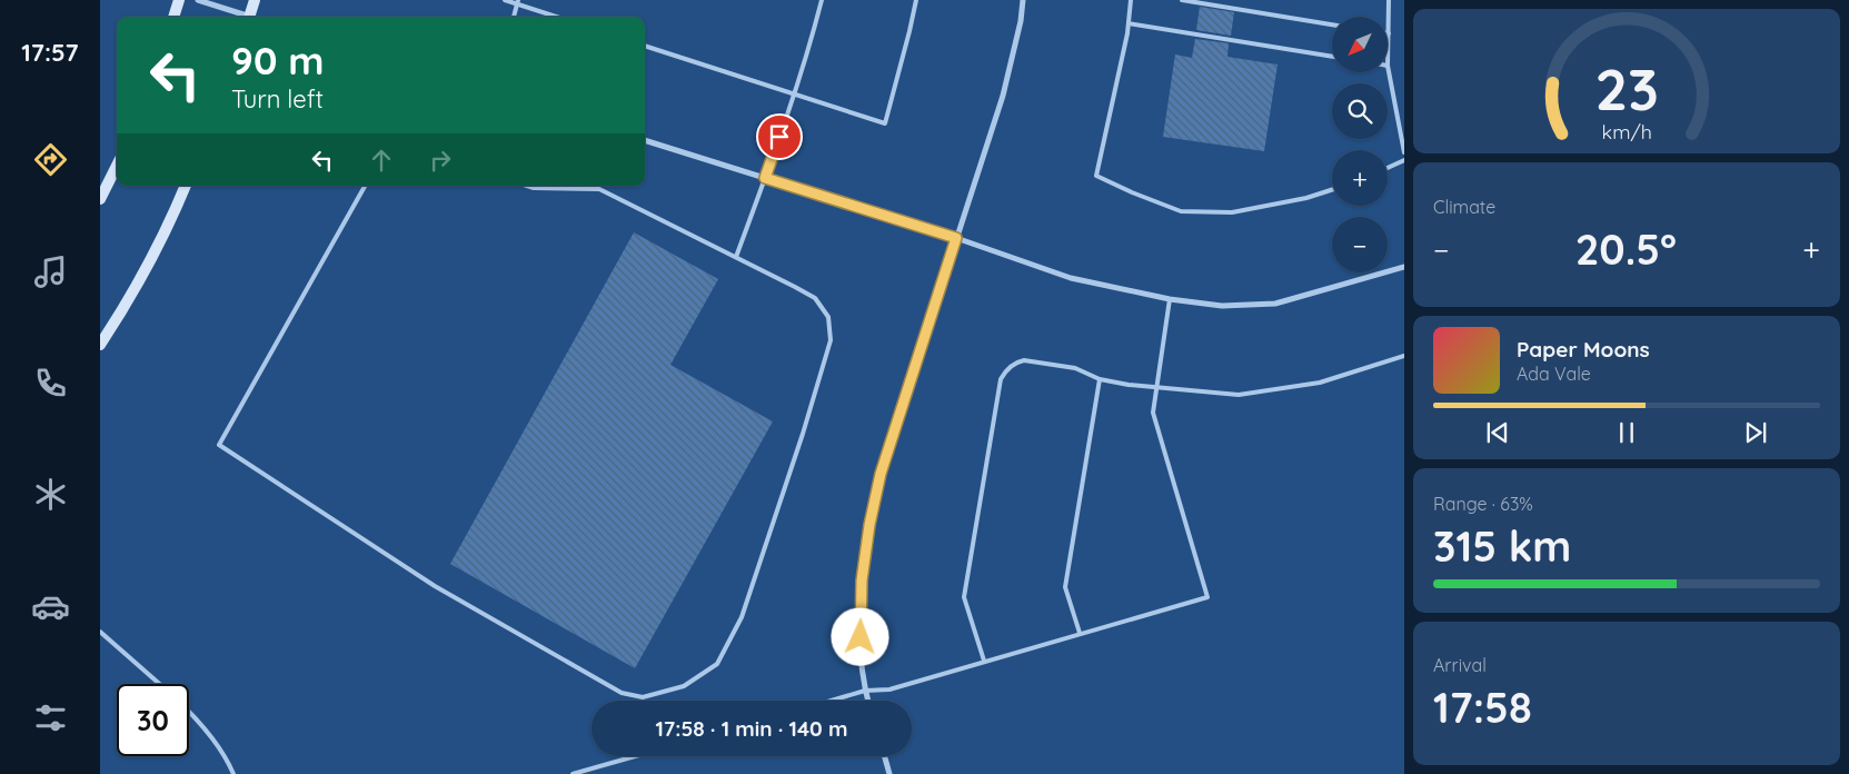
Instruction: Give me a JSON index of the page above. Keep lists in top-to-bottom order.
{
  "north": "bottom left",
  "page": {
    "tabs": "17:57",
    "map_buttons": ["+", "−"],
    "turn": ["90 m", "Turn left"],
    "tile": [
      "Climate",
      ["Range · 63%", "315 km"],
      ["Arrival", "17:58"]
    ],
    "heat": ["−", "20.5°", "+"],
    "song": ["Paper Moons", "Ada Vale"],
    "limit": "30",
    "trip": "17:58 · 1 min · 140 m",
    "gauge": ["23", "km/h"]
  }
}
